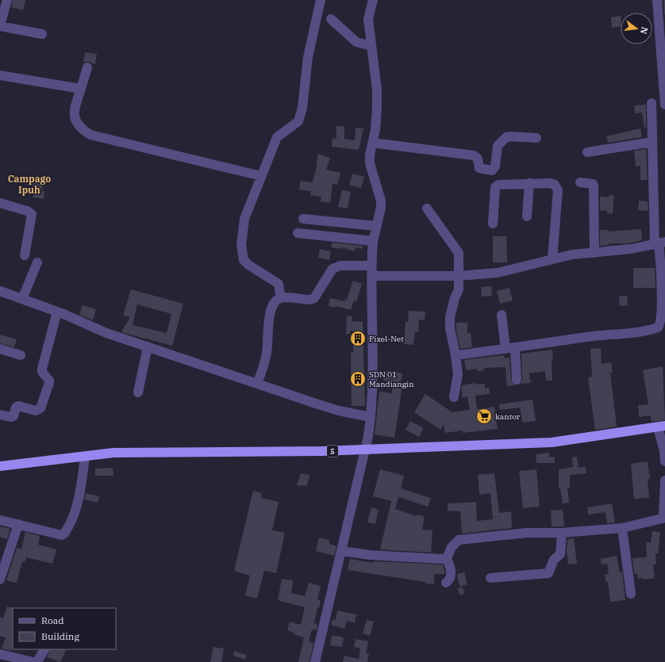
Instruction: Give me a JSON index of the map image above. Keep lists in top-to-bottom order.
{
  "streets": {
    "highway": ["5"]
  },
  "districts": ["Campago Ipuh"],
  "places": {
    "building": ["Pixel-Net", "SDN 01 Mandiangin"],
    "supermarket": ["kantor"]
  },
  "legend": ["Road", "Building"],
  "north": "right"
}
